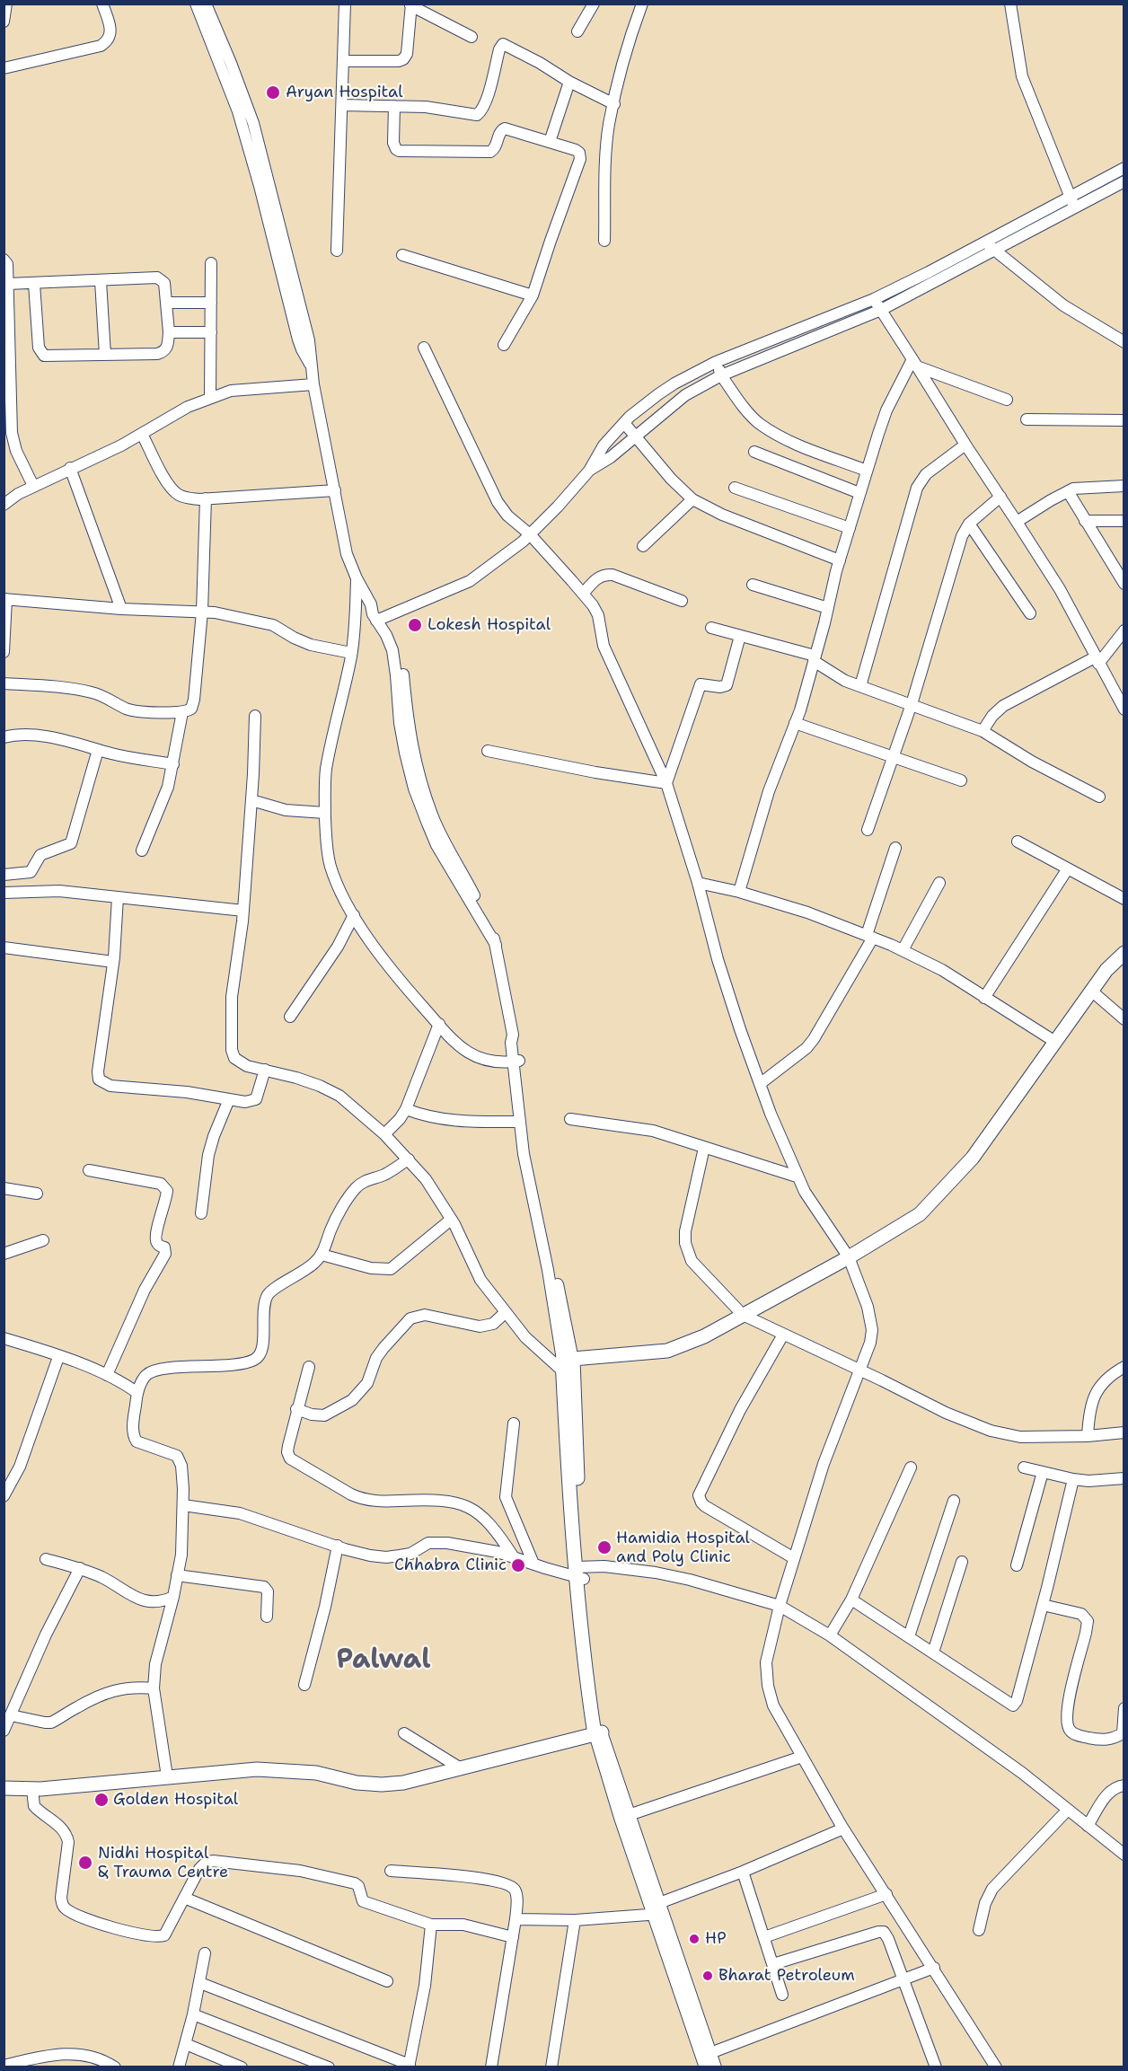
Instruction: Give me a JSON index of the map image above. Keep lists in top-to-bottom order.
{
  "districts": ["Palwal"],
  "places": [
    "Aryan Hospital",
    "Lokesh Hospital",
    "Hamidia Hospital and Poly Clinic",
    "Chhabra Clinic",
    "Golden Hospital",
    "Nidhi Hospital & Trauma Centre",
    "HP",
    "Bharat Petroleum"
  ]
}
